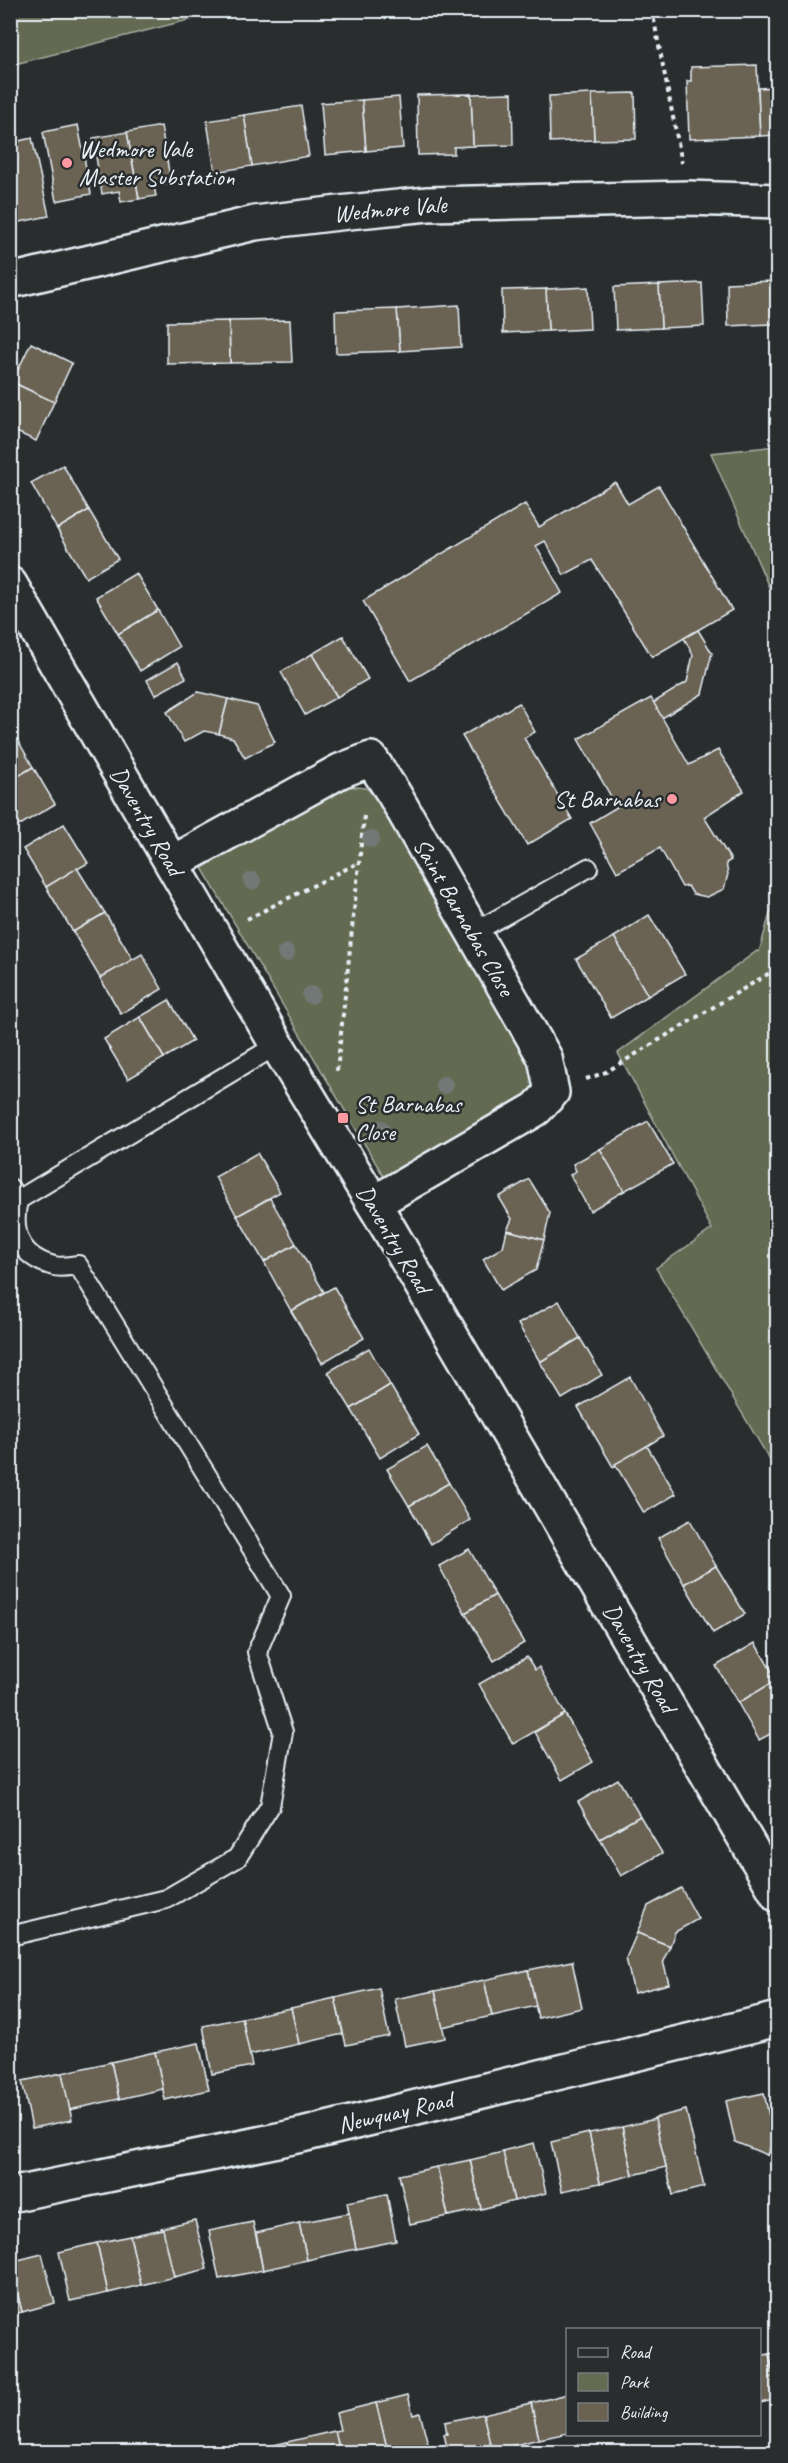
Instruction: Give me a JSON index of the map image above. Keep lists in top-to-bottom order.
{
  "streets": {
    "street": [
      "Wedmore Vale",
      "Daventry Road",
      "Saint Barnabas Close",
      "Newquay Road"
    ]
  },
  "places": {
    "other": ["Wedmore Vale Master Substation", "St Barnabas"],
    "transit": ["St Barnabas Close"]
  },
  "legend": ["Road", "Park", "Building"]
}
